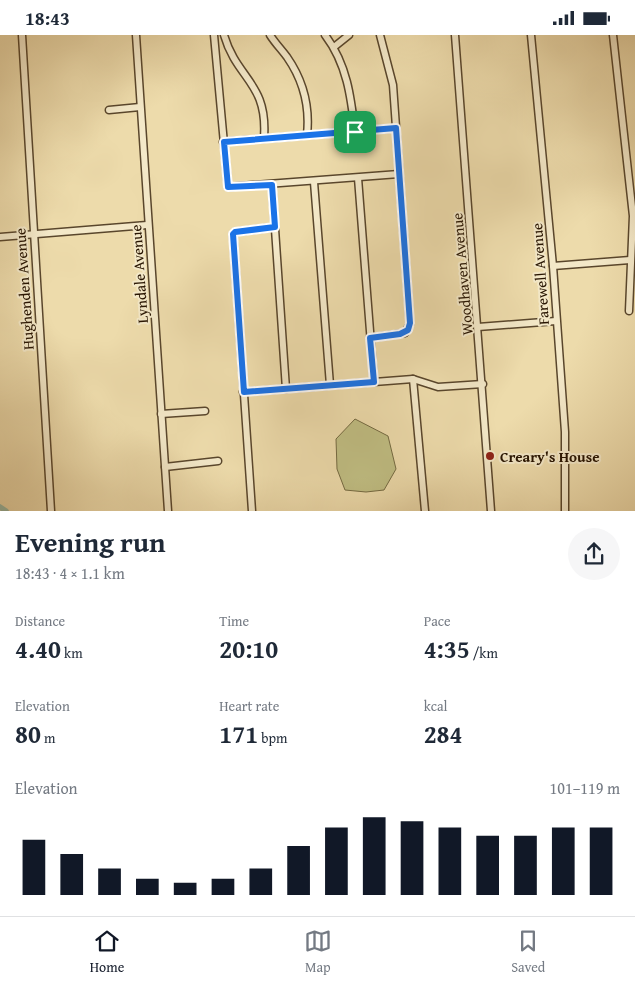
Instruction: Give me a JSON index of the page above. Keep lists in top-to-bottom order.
{
  "streets": {
    "street": [
      "Lyndale Avenue",
      "Woodhaven Avenue",
      "Farewell Avenue",
      "Hughenden Avenue"
    ]
  },
  "places": ["Creary's House"],
  "page": {
    "status": "18:43",
    "heading": ["Evening run", "18:43 · 4 × 1.1 km"],
    "stats": [
      ["Distance", "4.40 km"],
      ["Time", "20:10"],
      ["Pace", "4:35 /km"],
      ["Elevation", "80 m"],
      ["Heart rate", "171 bpm"],
      ["kcal", "284"]
    ],
    "chart": ["Elevation", "101–119 m"],
    "tabs": ["Home", "Map", "Saved"]
  }
}
